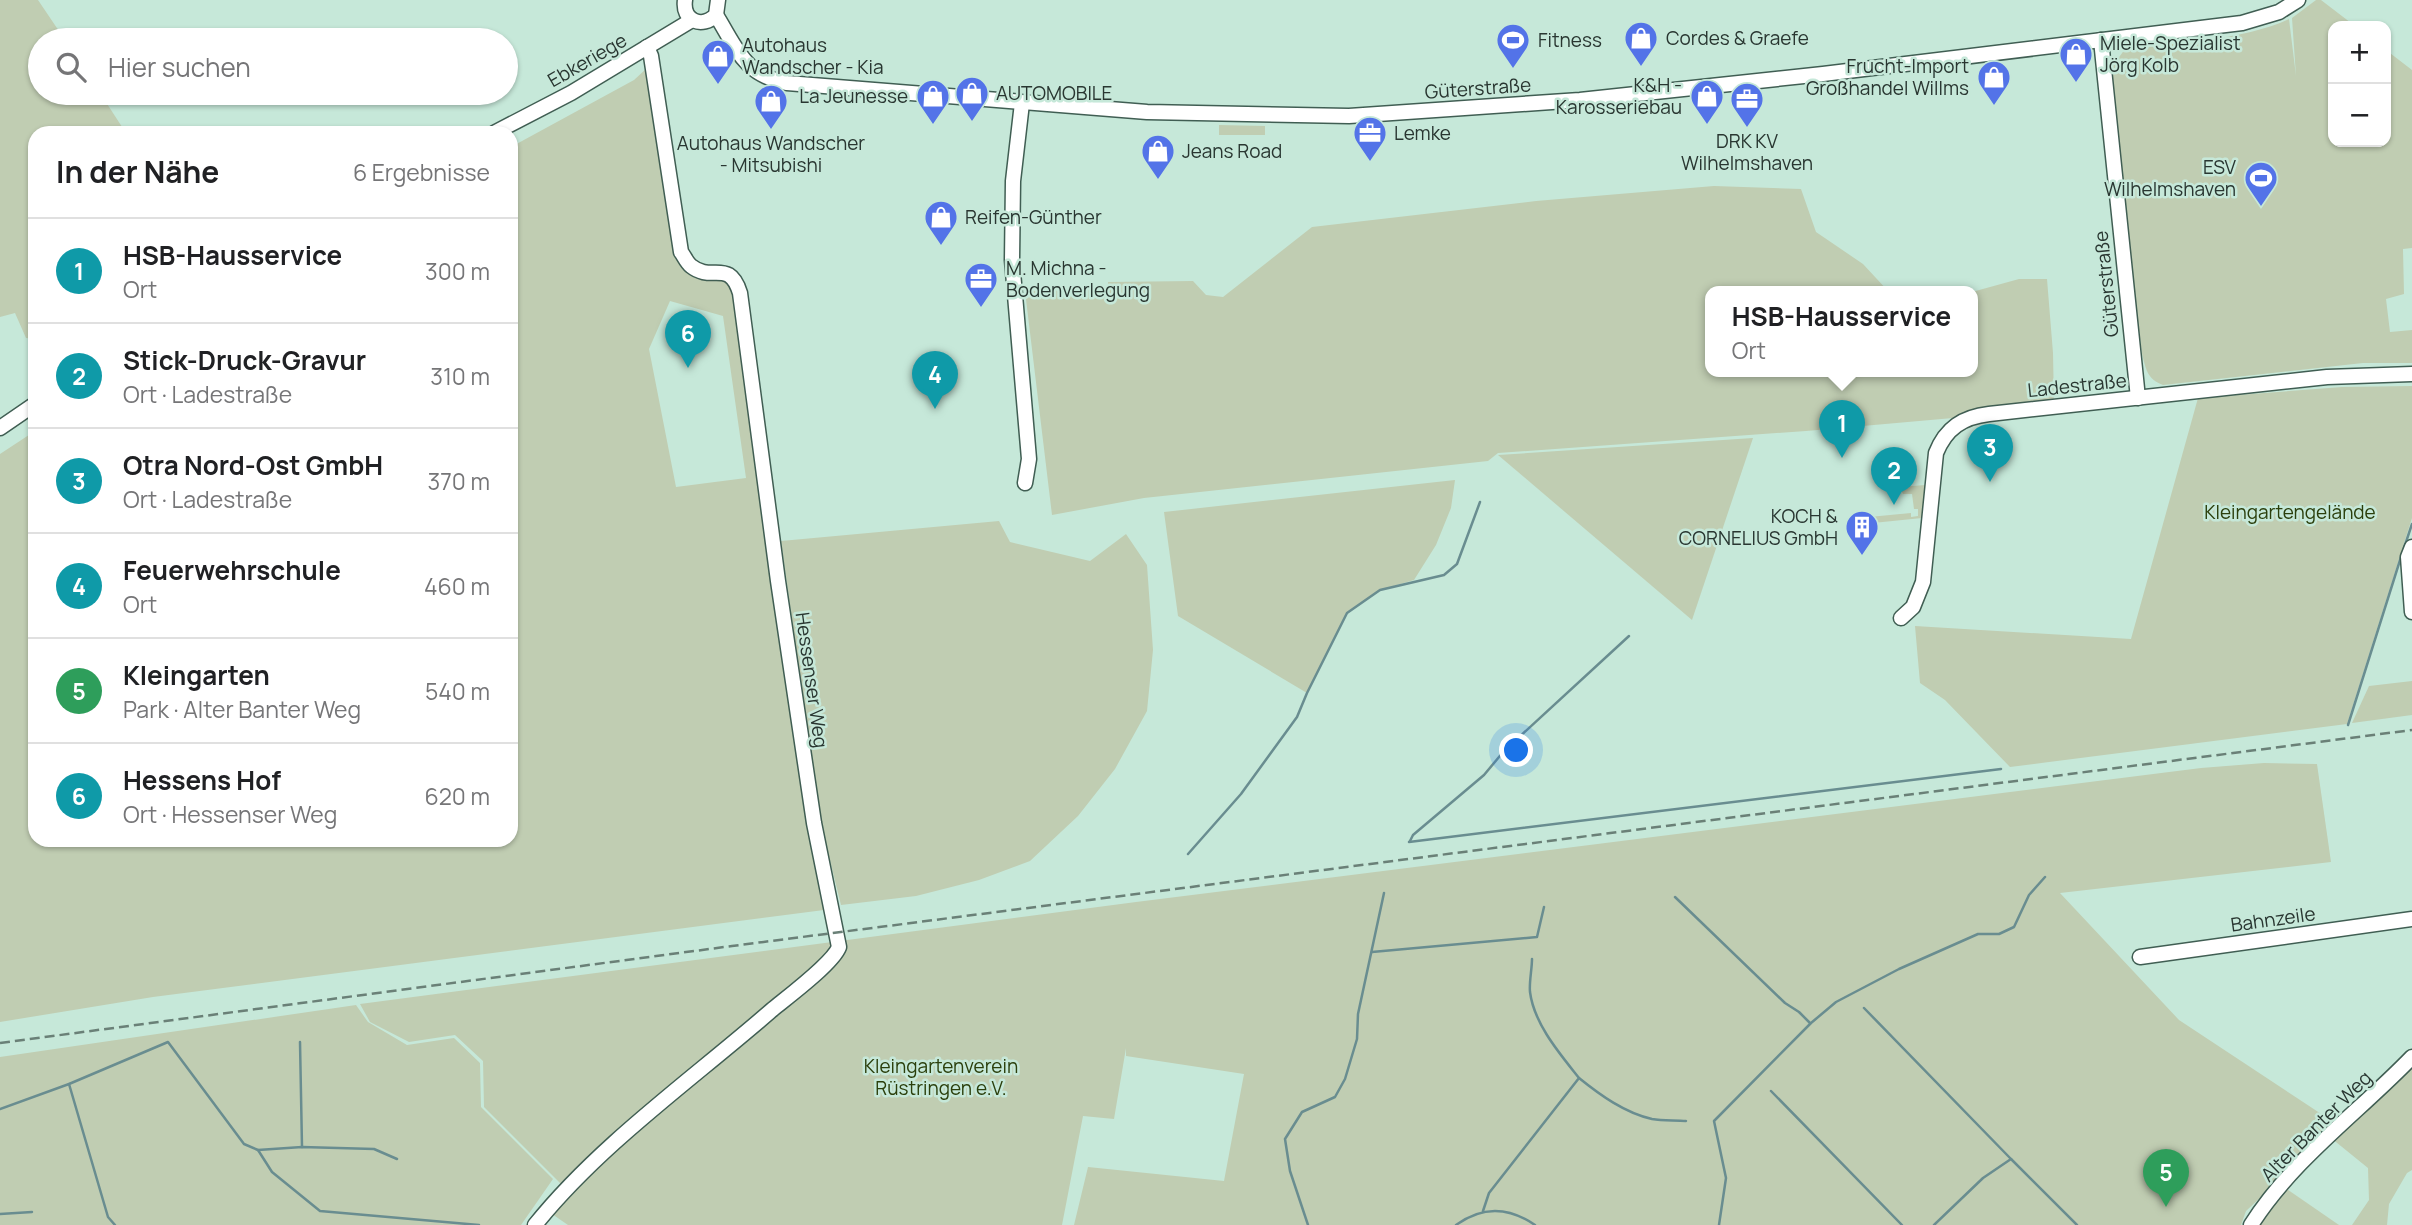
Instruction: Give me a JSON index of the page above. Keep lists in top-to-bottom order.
{
  "streets": {
    "street": [
      "Ebkeriege",
      "Güterstraße",
      "Ladestraße",
      "Hessenser Weg",
      "Bahnzeile",
      "Alter Banter Weg"
    ]
  },
  "crossings": [
    ["Ebkeriege", "Güterstraße"],
    ["Ebkeriege", "Hessenser Weg"],
    ["Güterstraße", "Ladestraße"]
  ],
  "parks": ["Kleingartengelände", "Kleingartenverein Rüstringen e.V."],
  "places": {
    "shop": [
      "Cordes & Graefe",
      "Miele-Spezialist Jörg Kolb",
      "Autohaus Wandscher - Kia",
      "Frucht-Import Großhandel Willms",
      "AUTOMOBILE",
      "La Jeunesse",
      "K&H - Karosseriebau",
      "Autohaus Wandscher - Mitsubishi",
      "Jeans Road",
      "Reifen-Günther"
    ],
    "sports": ["Fitness", "ESV Wilhelmshaven"],
    "office": ["DRK KV Wilhelmshaven", "Lemke", "M. Michna - Bodenverlegung"],
    "building": ["KOCH & CORNELIUS GmbH"]
  },
  "page": {
    "map_buttons": ["+", "−"],
    "search": "Hier suchen",
    "heading": ["In der Nähe", "6 Ergebnisse"],
    "list": [
      {
        "mark": "1",
        "name": "HSB-Hausservice",
        "note": "Ort",
        "value": "300 m"
      },
      {
        "mark": "2",
        "name": "Stick-Druck-Gravur",
        "note": "Ort · Ladestraße",
        "value": "310 m"
      },
      {
        "mark": "3",
        "name": "Otra Nord-Ost GmbH",
        "note": "Ort · Ladestraße",
        "value": "370 m"
      },
      {
        "mark": "4",
        "name": "Feuerwehrschule",
        "note": "Ort",
        "value": "460 m"
      },
      {
        "mark": "5",
        "name": "Kleingarten",
        "note": "Park · Alter Banter Weg",
        "value": "540 m"
      },
      {
        "mark": "6",
        "name": "Hessens Hof",
        "note": "Ort · Hessenser Weg",
        "value": "620 m"
      }
    ],
    "popup": ["HSB-Hausservice", "Ort"],
    "pins": [
      "6",
      "4",
      "1",
      "3",
      "2",
      "5"
    ]
  }
}
